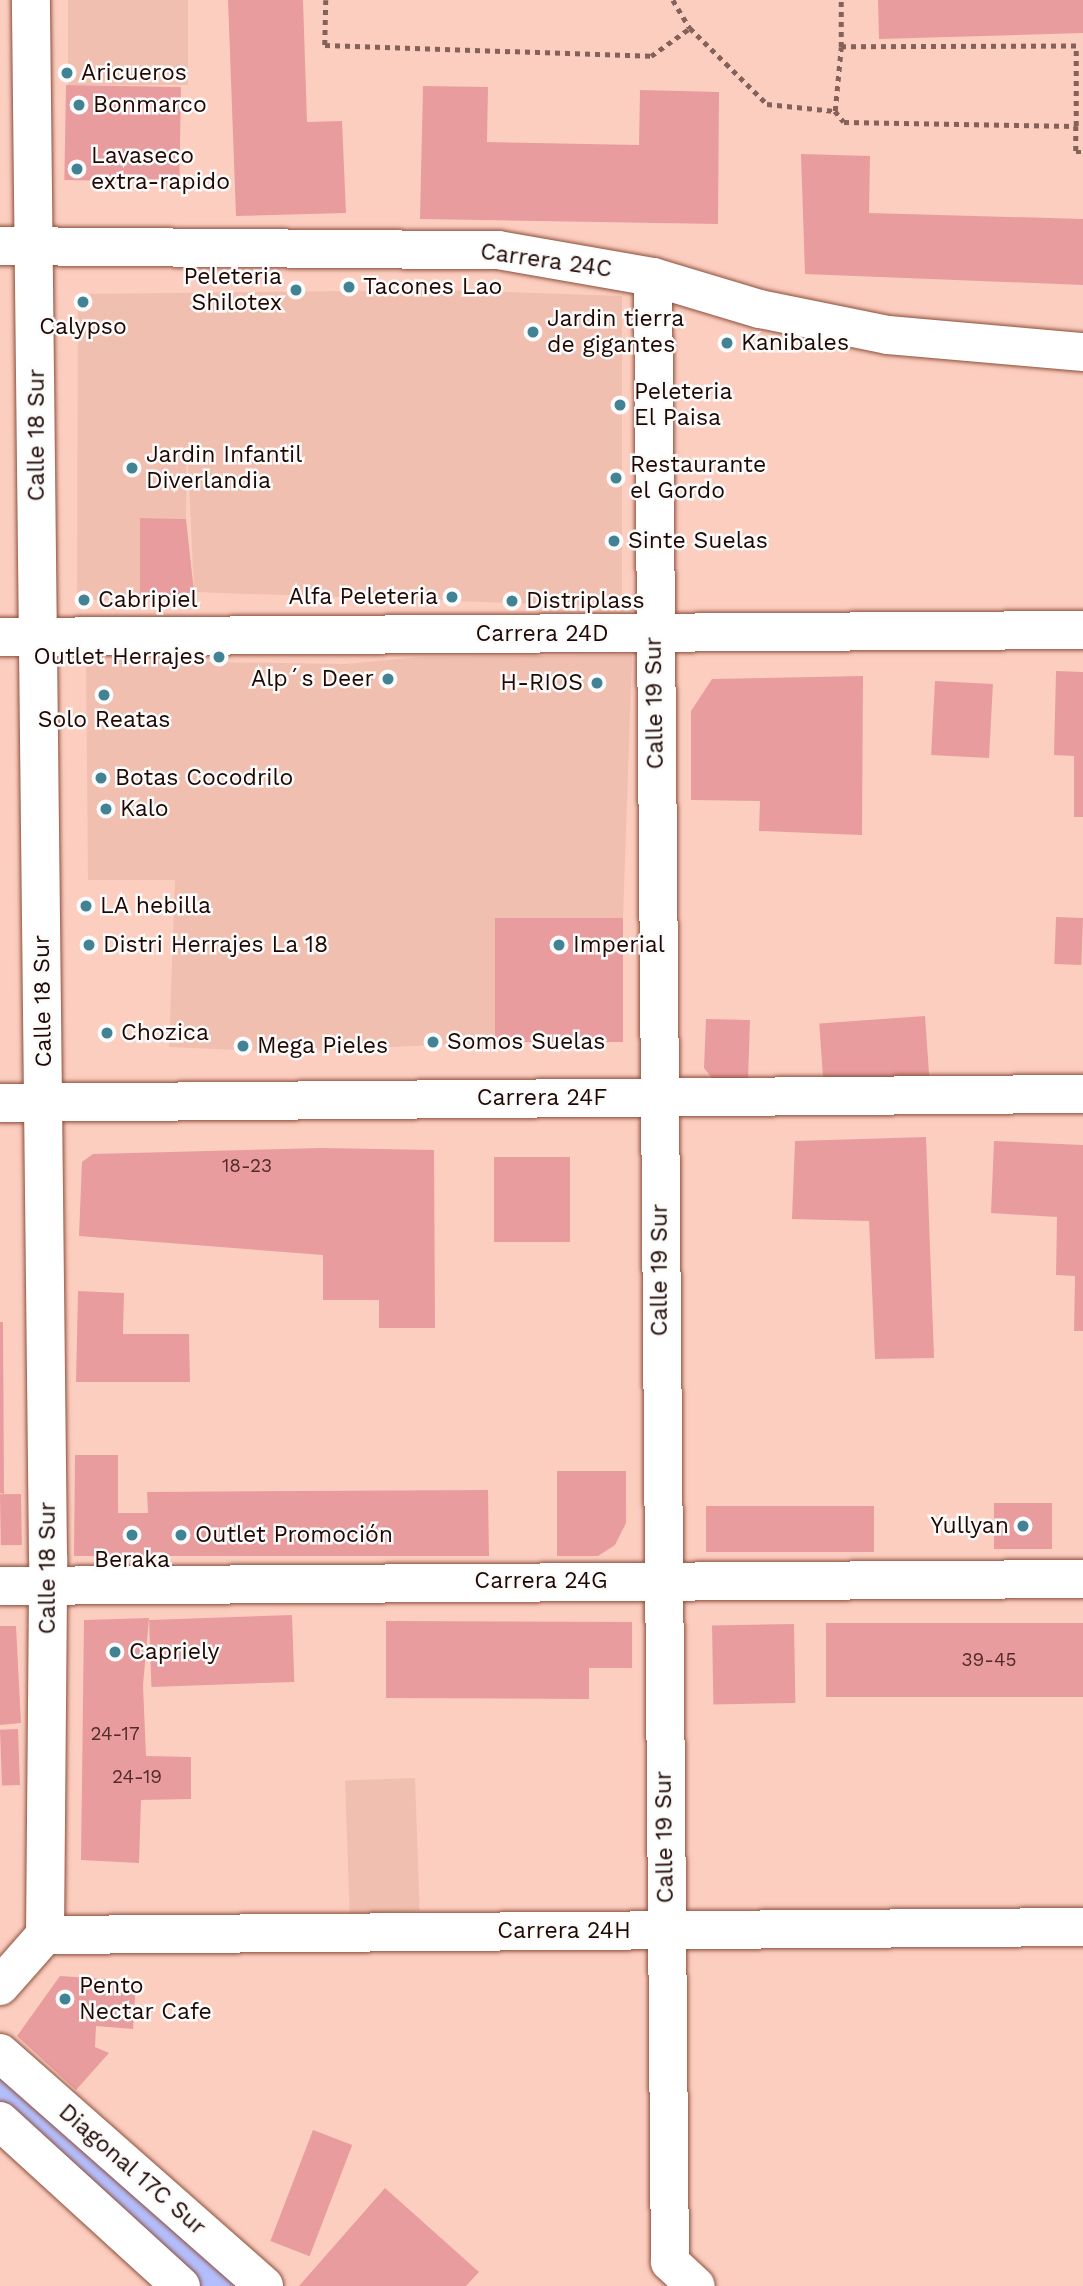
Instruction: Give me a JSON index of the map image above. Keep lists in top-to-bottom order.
{
  "streets": {
    "street": [
      "Carrera 24C",
      "Calle 18 Sur",
      "Carrera 24D",
      "Calle 19 Sur",
      "Carrera 24F",
      "Carrera 24G",
      "Carrera 24H",
      "Diagonal 17C Sur"
    ]
  },
  "crossings": [
    ["Carrera 24C", "Calle 18 Sur"],
    ["Carrera 24C", "Calle 19 Sur"],
    ["Calle 18 Sur", "Carrera 24D"],
    ["Calle 18 Sur", "Carrera 24F"],
    ["Calle 18 Sur", "Carrera 24G"],
    ["Calle 18 Sur", "Carrera 24H"],
    ["Carrera 24D", "Calle 19 Sur"],
    ["Calle 19 Sur", "Carrera 24F"],
    ["Calle 19 Sur", "Carrera 24G"],
    ["Calle 19 Sur", "Carrera 24H"]
  ],
  "places": [
    "Aricueros",
    "Bonmarco",
    "Lavaseco extra-rapido",
    "Tacones Lao",
    "Peleteria Shilotex",
    "Calypso",
    "Jardin tierra de gigantes",
    "Kanibales",
    "Peleteria El Paisa",
    "Jardin Infantil Diverlandia",
    "Restaurante el Gordo",
    "Sinte Suelas",
    "Alfa Peleteria",
    "Cabripiel",
    "Distriplass",
    "Outlet Herrajes",
    "Alp´s Deer",
    "H-RIOS",
    "Solo Reatas",
    "Botas Cocodrilo",
    "Kalo",
    "LA hebilla",
    "Distri Herrajes La 18",
    "Imperial",
    "Chozica",
    "Somos Suelas",
    "Mega Pieles",
    "Yullyan",
    "Beraka",
    "Outlet Promoción",
    "Capriely",
    "Pento Nectar Cafe"
  ],
  "house_numbers": [
    "18-23",
    "39-45",
    "24-17",
    "24-19"
  ]
}
